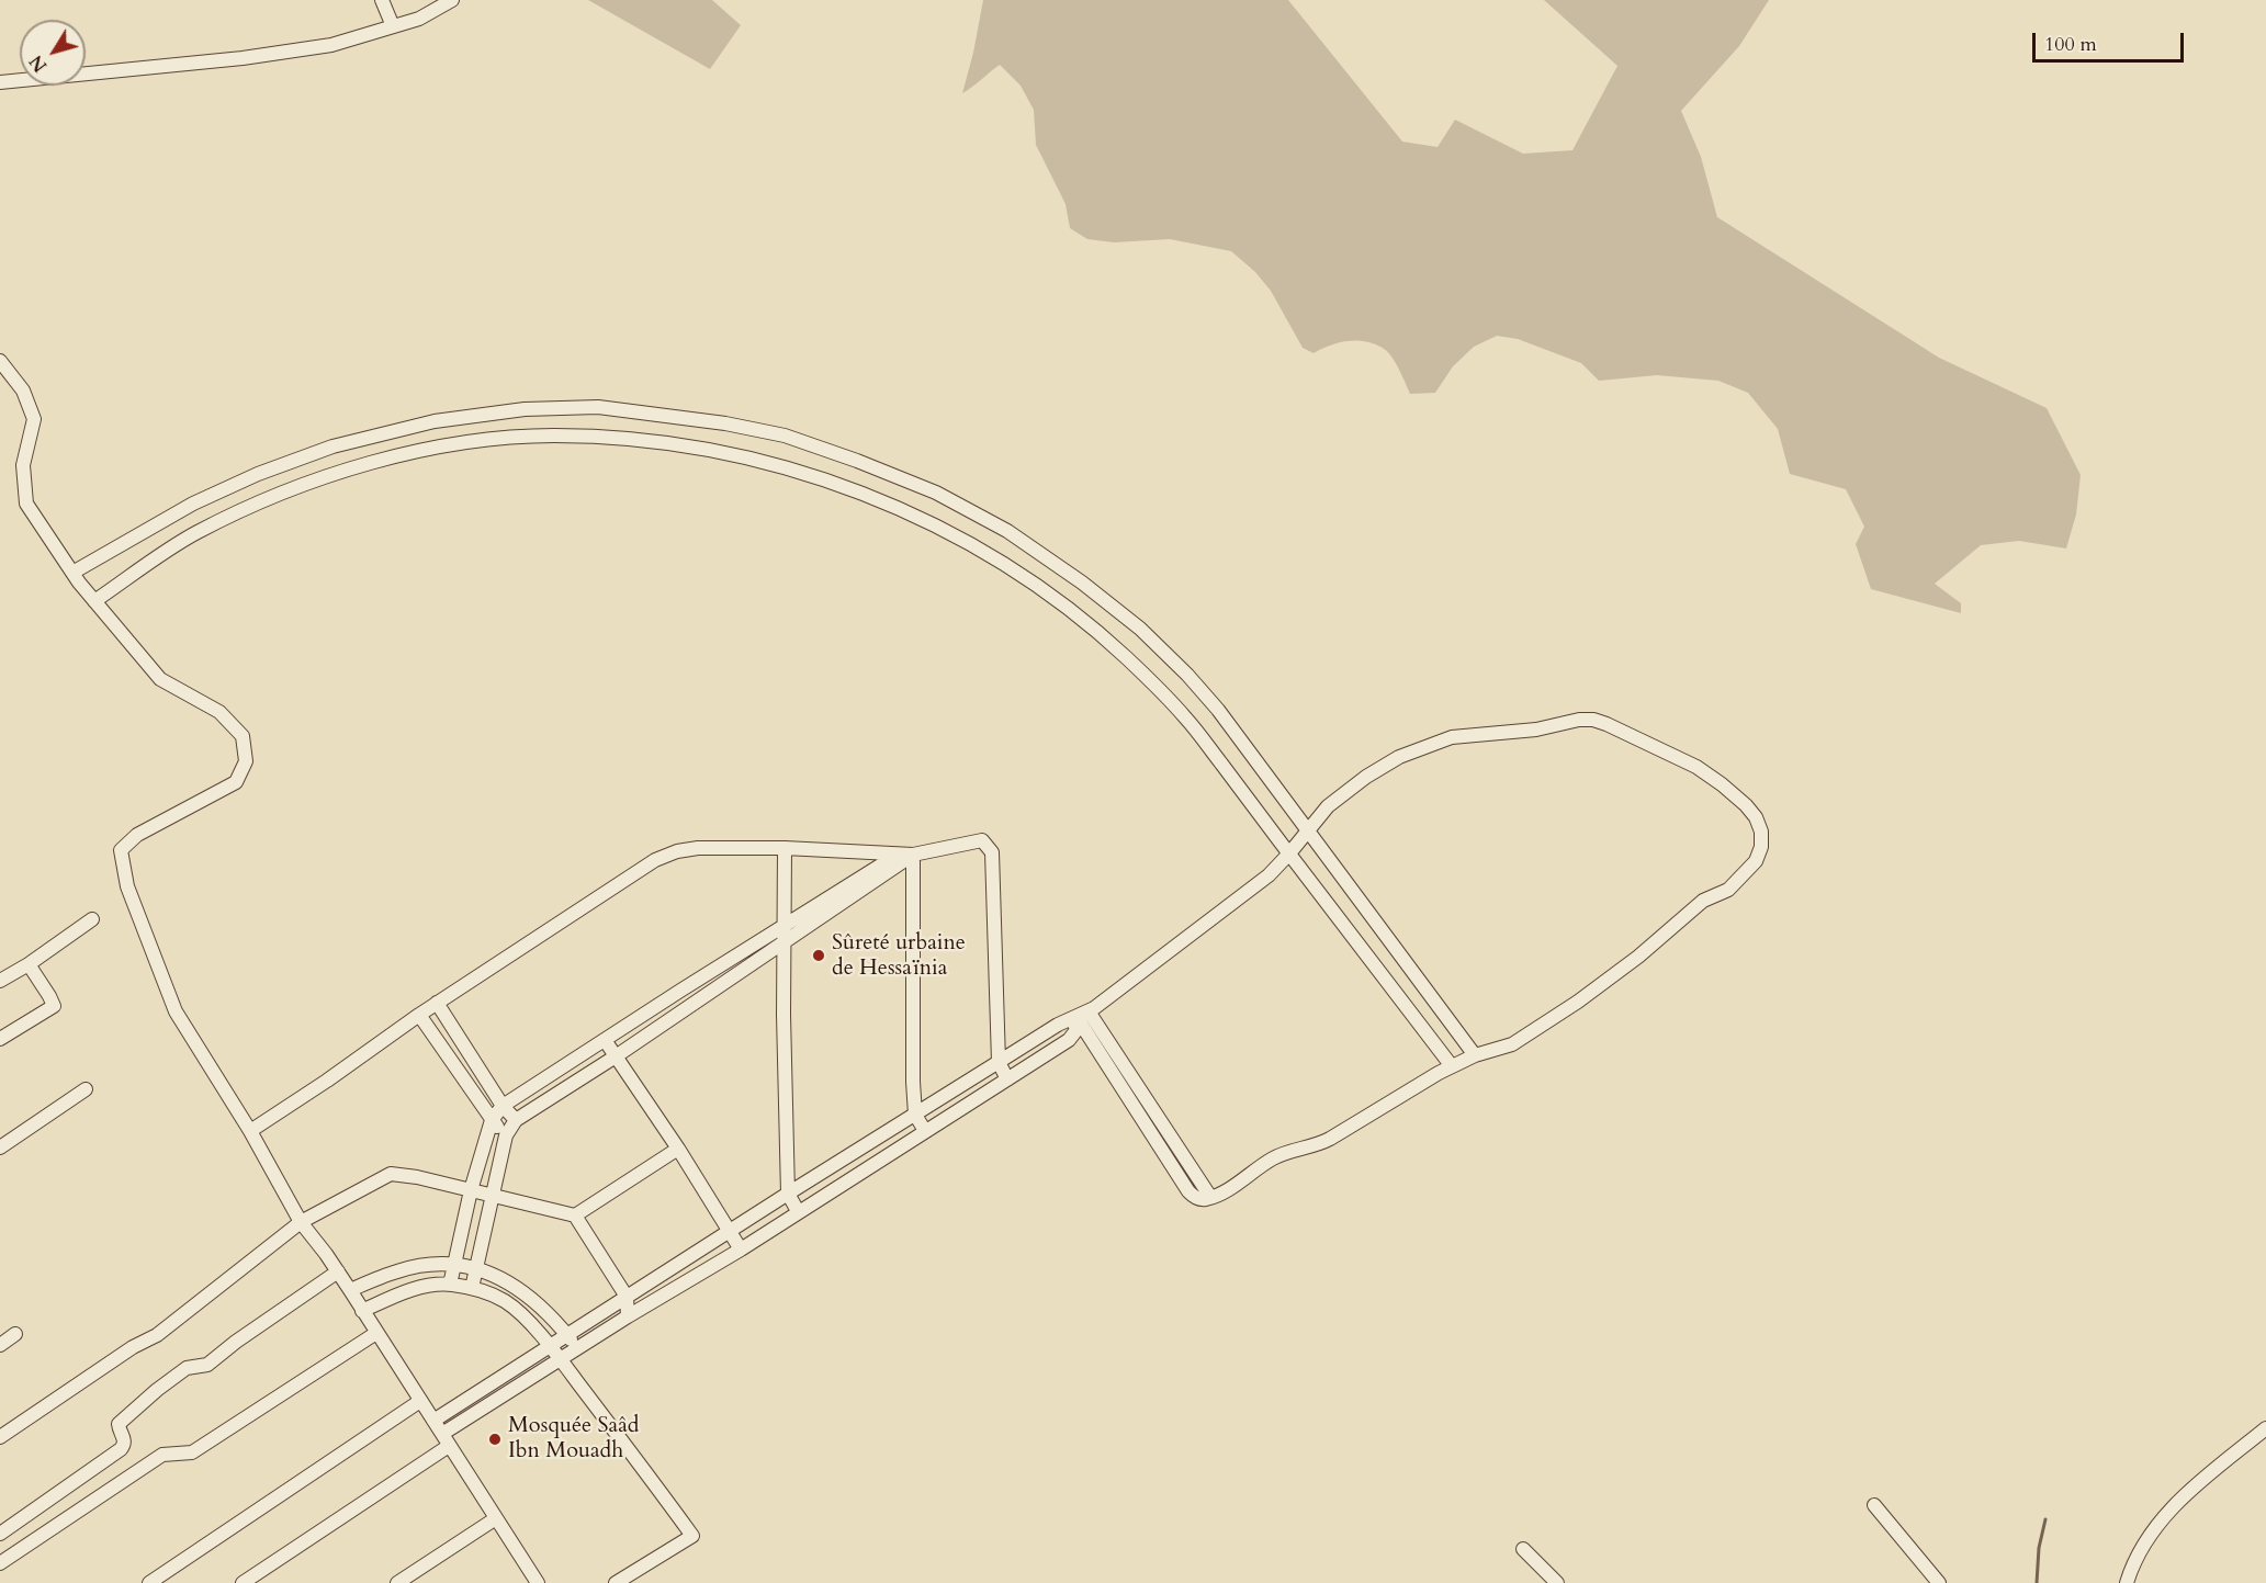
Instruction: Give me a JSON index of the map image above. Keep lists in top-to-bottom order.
{
  "places": ["Sûreté urbaine de Hessaïnia", "Mosquée Saâd Ibn Mouadh"],
  "scale_bar": "100 m",
  "north": "bottom left"
}
